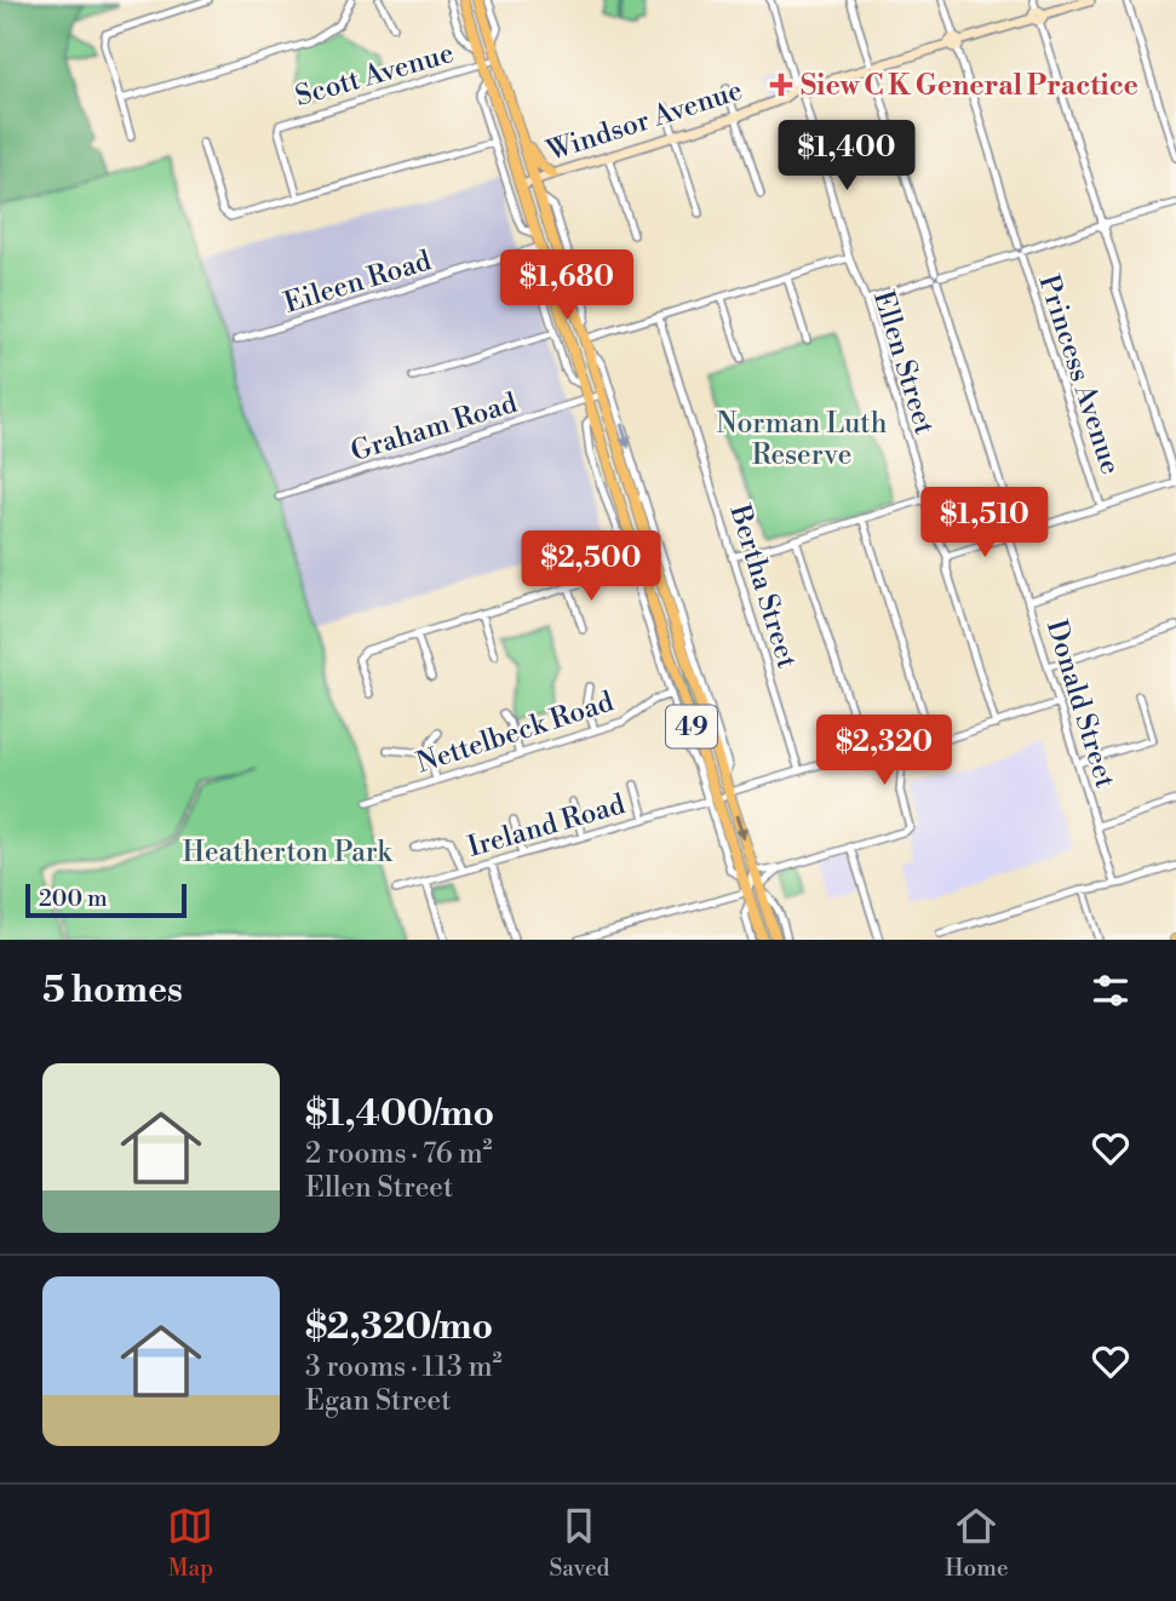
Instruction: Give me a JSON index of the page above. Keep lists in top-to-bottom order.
{
  "streets": {
    "main road": ["49"],
    "street": [
      "Scott Avenue",
      "Windsor Avenue",
      "Eileen Road",
      "Ellen Street",
      "Princess Avenue",
      "Graham Road",
      "Bertha Street",
      "Donald Street",
      "Nettelbeck Road",
      "Ireland Road"
    ]
  },
  "crossings": [
    ["Scott Avenue", "49"],
    ["Windsor Avenue", "Ellen Street"],
    ["Windsor Avenue", "Princess Avenue"],
    ["Windsor Avenue", "49"],
    ["Eileen Road", "49"],
    ["Ellen Street", "Ireland Road"],
    ["Graham Road", "49"],
    ["Bertha Street", "Ireland Road"],
    ["Donald Street", "Ireland Road"],
    ["49", "Ireland Road"]
  ],
  "parks": ["Norman Luth Reserve", "Heatherton Park"],
  "places": {
    "health": ["Siew C K General Practice"]
  },
  "scale_bar": "200 m",
  "page": {
    "price": [
      "$1,400",
      "$1,680",
      "$1,510",
      "$2,500",
      "$2,320"
    ],
    "scale": "200 m",
    "heading": "5 homes",
    "list": [
      {
        "name": "$1,400/mo",
        "note": "2 rooms · 76 m² · Ellen Street"
      },
      {
        "name": "$2,320/mo",
        "note": "3 rooms · 113 m² · Egan Street"
      }
    ],
    "tabs": ["Map", "Saved", "Home"]
  }
}
